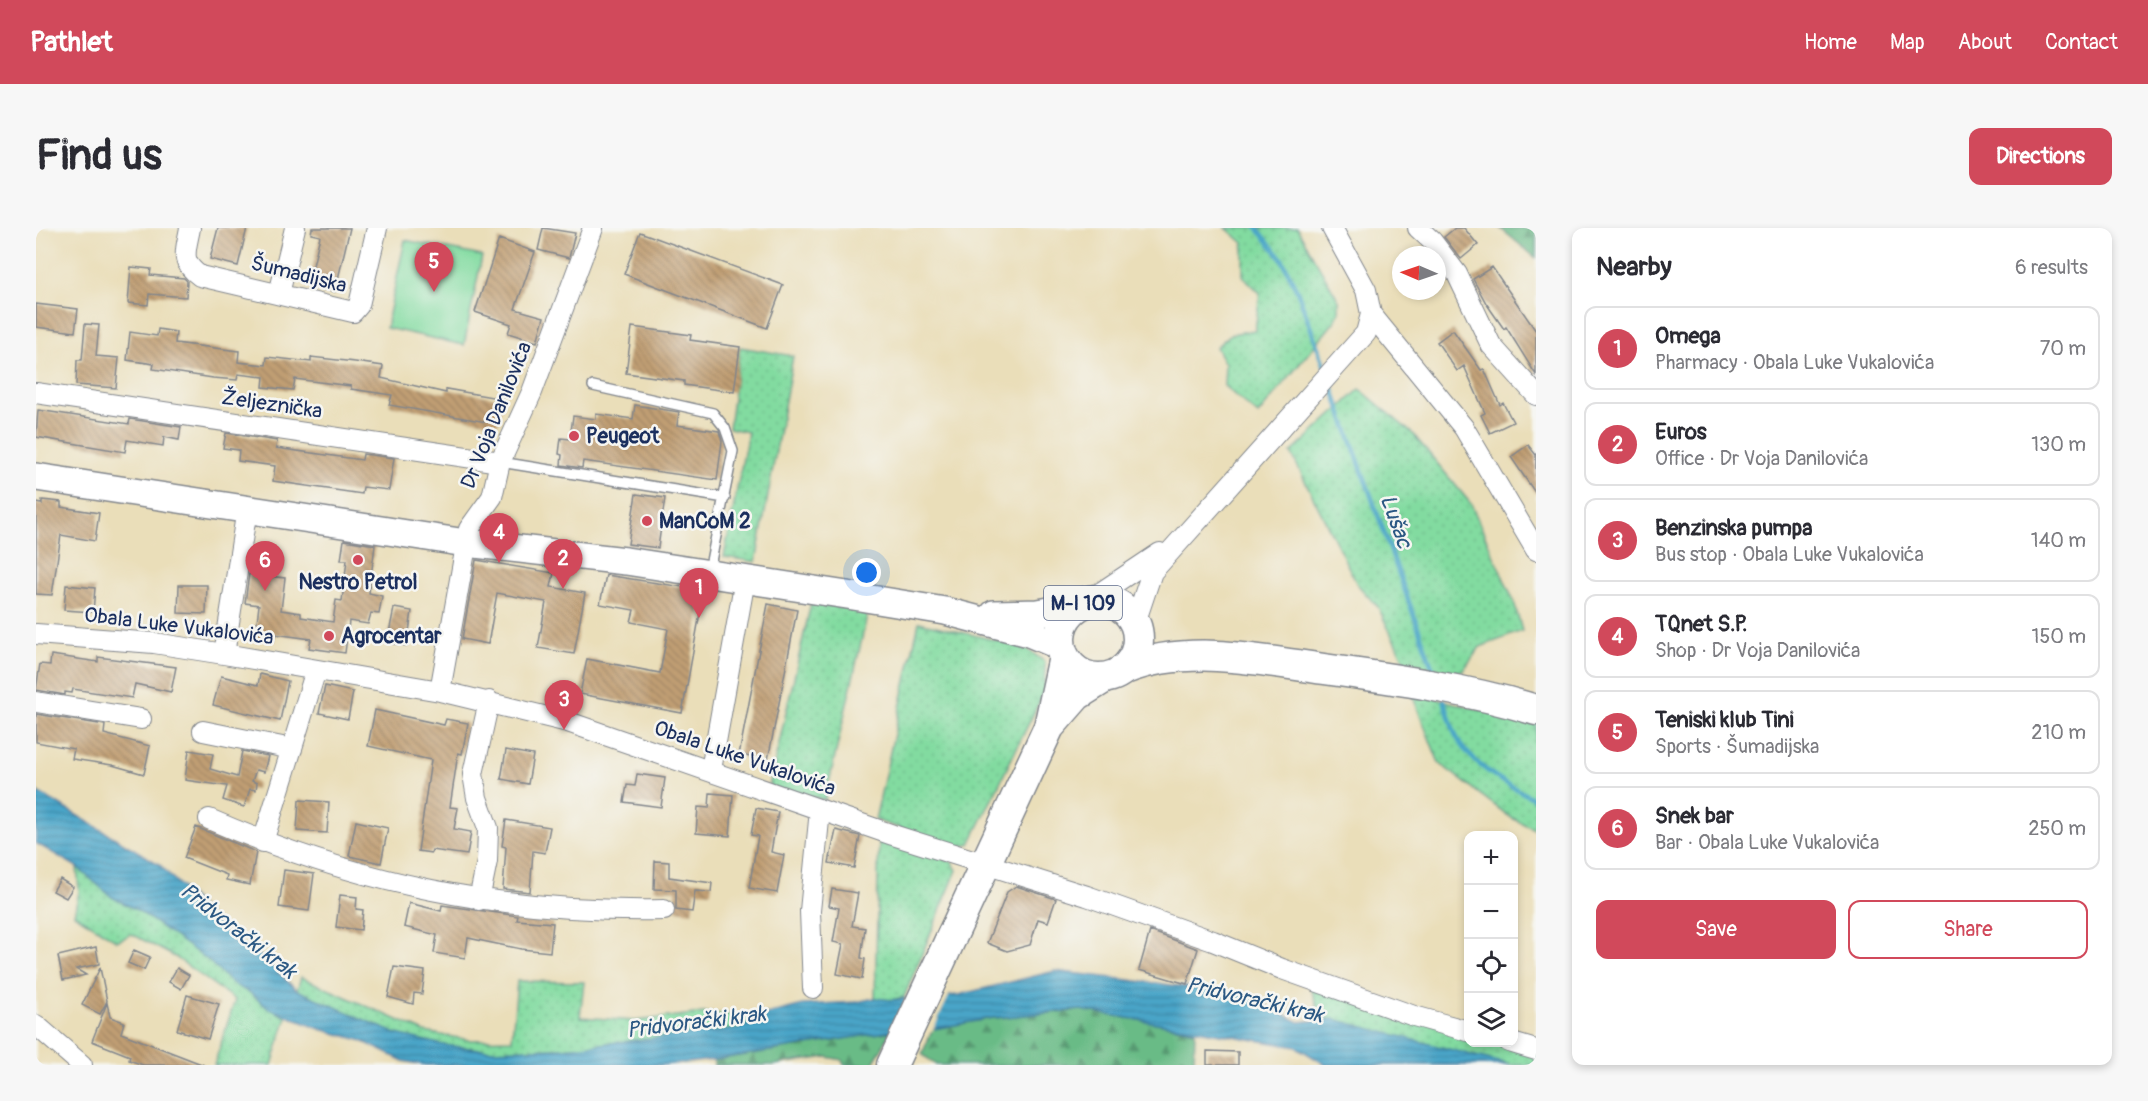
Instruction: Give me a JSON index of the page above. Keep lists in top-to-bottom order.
{
  "streets": {
    "main road": ["M-I 109"],
    "street": [
      "Šumadijska",
      "Željeznička",
      "Dr Voja Danilovića",
      "Obala Luke Vukalovića"
    ]
  },
  "crossings": [
    ["Željeznička", "Dr Voja Danilovića"],
    ["Dr Voja Danilovića", "Obala Luke Vukalovića"],
    ["M-I 109", "Obala Luke Vukalovića"]
  ],
  "water": ["Lušac", "Pridvorački krak"],
  "places": [
    "Peugeot",
    "ManCoM 2",
    "Nestro Petrol",
    "Agrocentar"
  ],
  "north": "left",
  "page": {
    "header": "Pathlet",
    "nav": [
      "Home",
      "Map",
      "About",
      "Contact"
    ],
    "buttons": [
      "Directions",
      ["Save", "Share"]
    ],
    "title": "Find us",
    "heading": ["Nearby", "6 results"],
    "pins": [
      "5",
      "4",
      "2",
      "6",
      "1",
      "3"
    ],
    "list": [
      {
        "mark": "1",
        "name": "Omega",
        "note": "Pharmacy · Obala Luke Vukalovića",
        "value": "70 m"
      },
      {
        "mark": "2",
        "name": "Euros",
        "note": "Office · Dr Voja Danilovića",
        "value": "130 m"
      },
      {
        "mark": "3",
        "name": "Benzinska pumpa",
        "note": "Bus stop · Obala Luke Vukalovića",
        "value": "140 m"
      },
      {
        "mark": "4",
        "name": "TQnet S.P.",
        "note": "Shop · Dr Voja Danilovića",
        "value": "150 m"
      },
      {
        "mark": "5",
        "name": "Teniski klub Tini",
        "note": "Sports · Šumadijska",
        "value": "210 m"
      },
      {
        "mark": "6",
        "name": "Snek bar",
        "note": "Bar · Obala Luke Vukalovića",
        "value": "250 m"
      }
    ],
    "map_buttons": ["+", "−"]
  }
}
